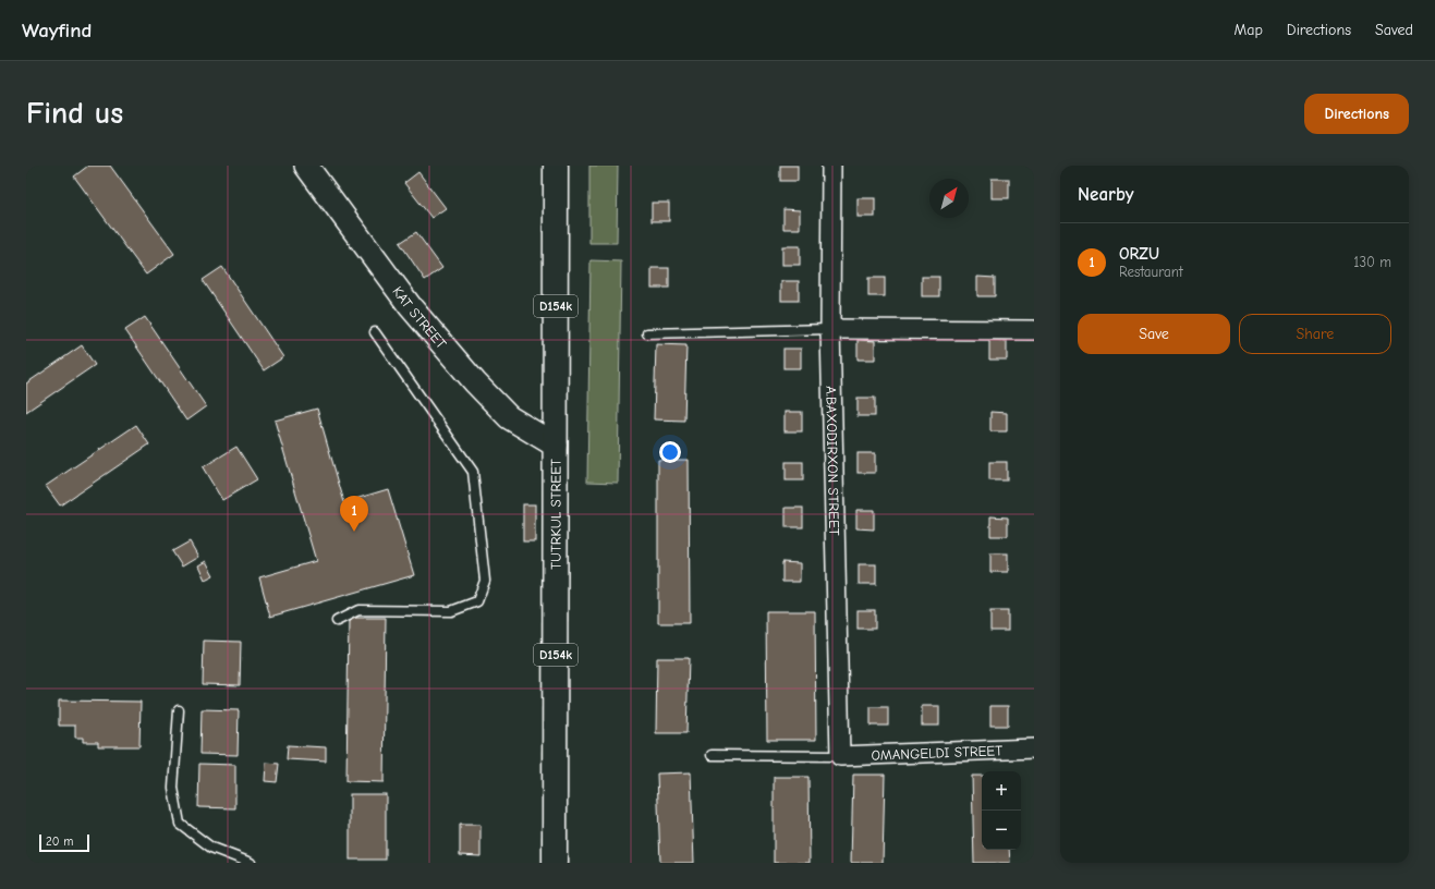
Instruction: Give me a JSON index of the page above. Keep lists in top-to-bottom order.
{
  "streets": {
    "main road": ["D154k", "TUTRKUL STREET"],
    "street": ["KAT STREET", "A.BAXODIRXON STREET", "OMANGELDI STREET"]
  },
  "crossings": [
    ["KAT STREET", "TUTRKUL STREET"],
    ["A.BAXODIRXON STREET", "OMANGELDI STREET"]
  ],
  "scale_bar": "20 m",
  "north": "top right",
  "page": {
    "header": "Wayfind",
    "nav": ["Map", "Directions", "Saved"],
    "buttons": [
      "Directions",
      ["Save", "Share"]
    ],
    "title": "Find us",
    "heading": "Nearby",
    "list": [
      {
        "mark": "1",
        "name": "ORZU",
        "note": "Restaurant",
        "value": "130 m"
      }
    ],
    "pins": "1",
    "map_buttons": ["+", "−"],
    "scale": "20 m"
  }
}
